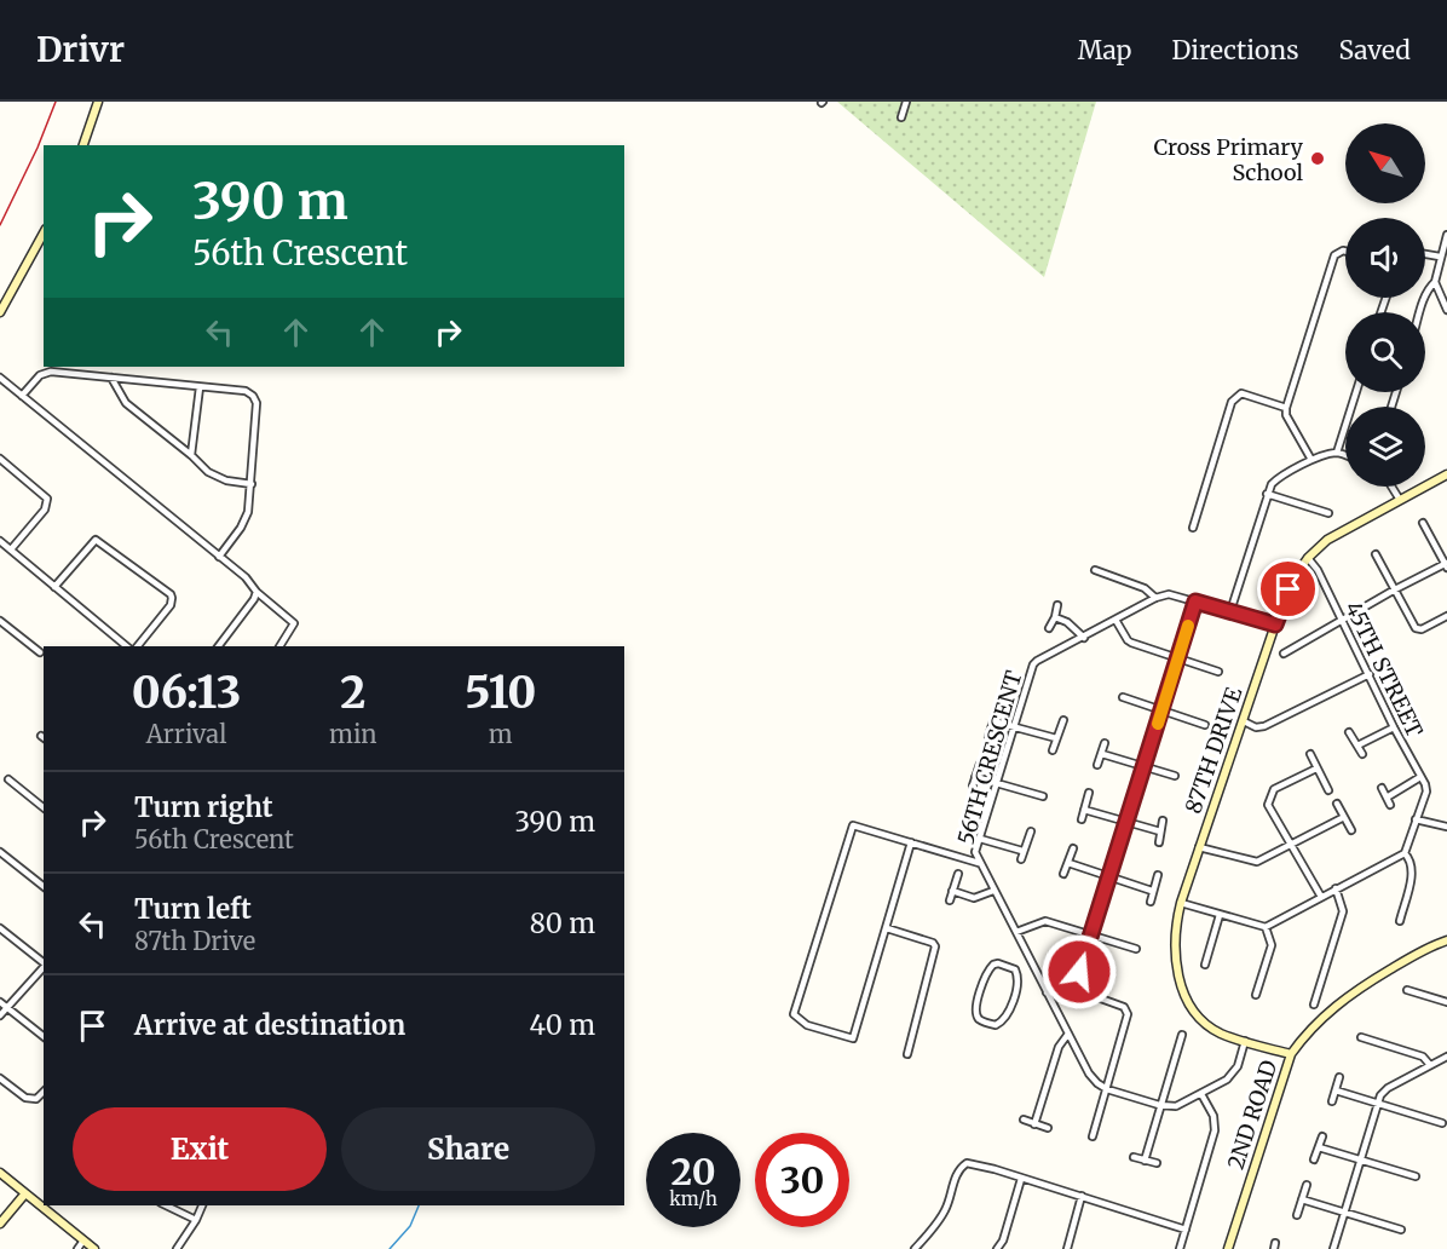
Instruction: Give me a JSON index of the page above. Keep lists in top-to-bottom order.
{
  "streets": {
    "street": [
      "45TH STREET",
      "87TH DRIVE",
      "56TH CRESCENT",
      "2ND ROAD"
    ]
  },
  "crossings": [
    ["45TH STREET", "87TH DRIVE"],
    ["87TH DRIVE", "2ND ROAD"]
  ],
  "places": ["Cross Primary School"],
  "north": "top left",
  "page": {
    "header": "Drivr",
    "nav": ["Map", "Directions", "Saved"],
    "turn": ["390 m", "56th Crescent"],
    "eta": [
      "06:13",
      "Arrival",
      "2",
      "min",
      "510",
      "m"
    ],
    "list": [
      {
        "name": "Turn right",
        "note": "56th Crescent",
        "value": "390 m"
      },
      {
        "name": "Turn left",
        "note": "87th Drive",
        "value": "80 m"
      },
      {
        "name": "Arrive at destination",
        "value": "40 m"
      }
    ],
    "buttons": ["Exit", "Share"],
    "speed": "20 km/h",
    "limit": "30"
  }
}
